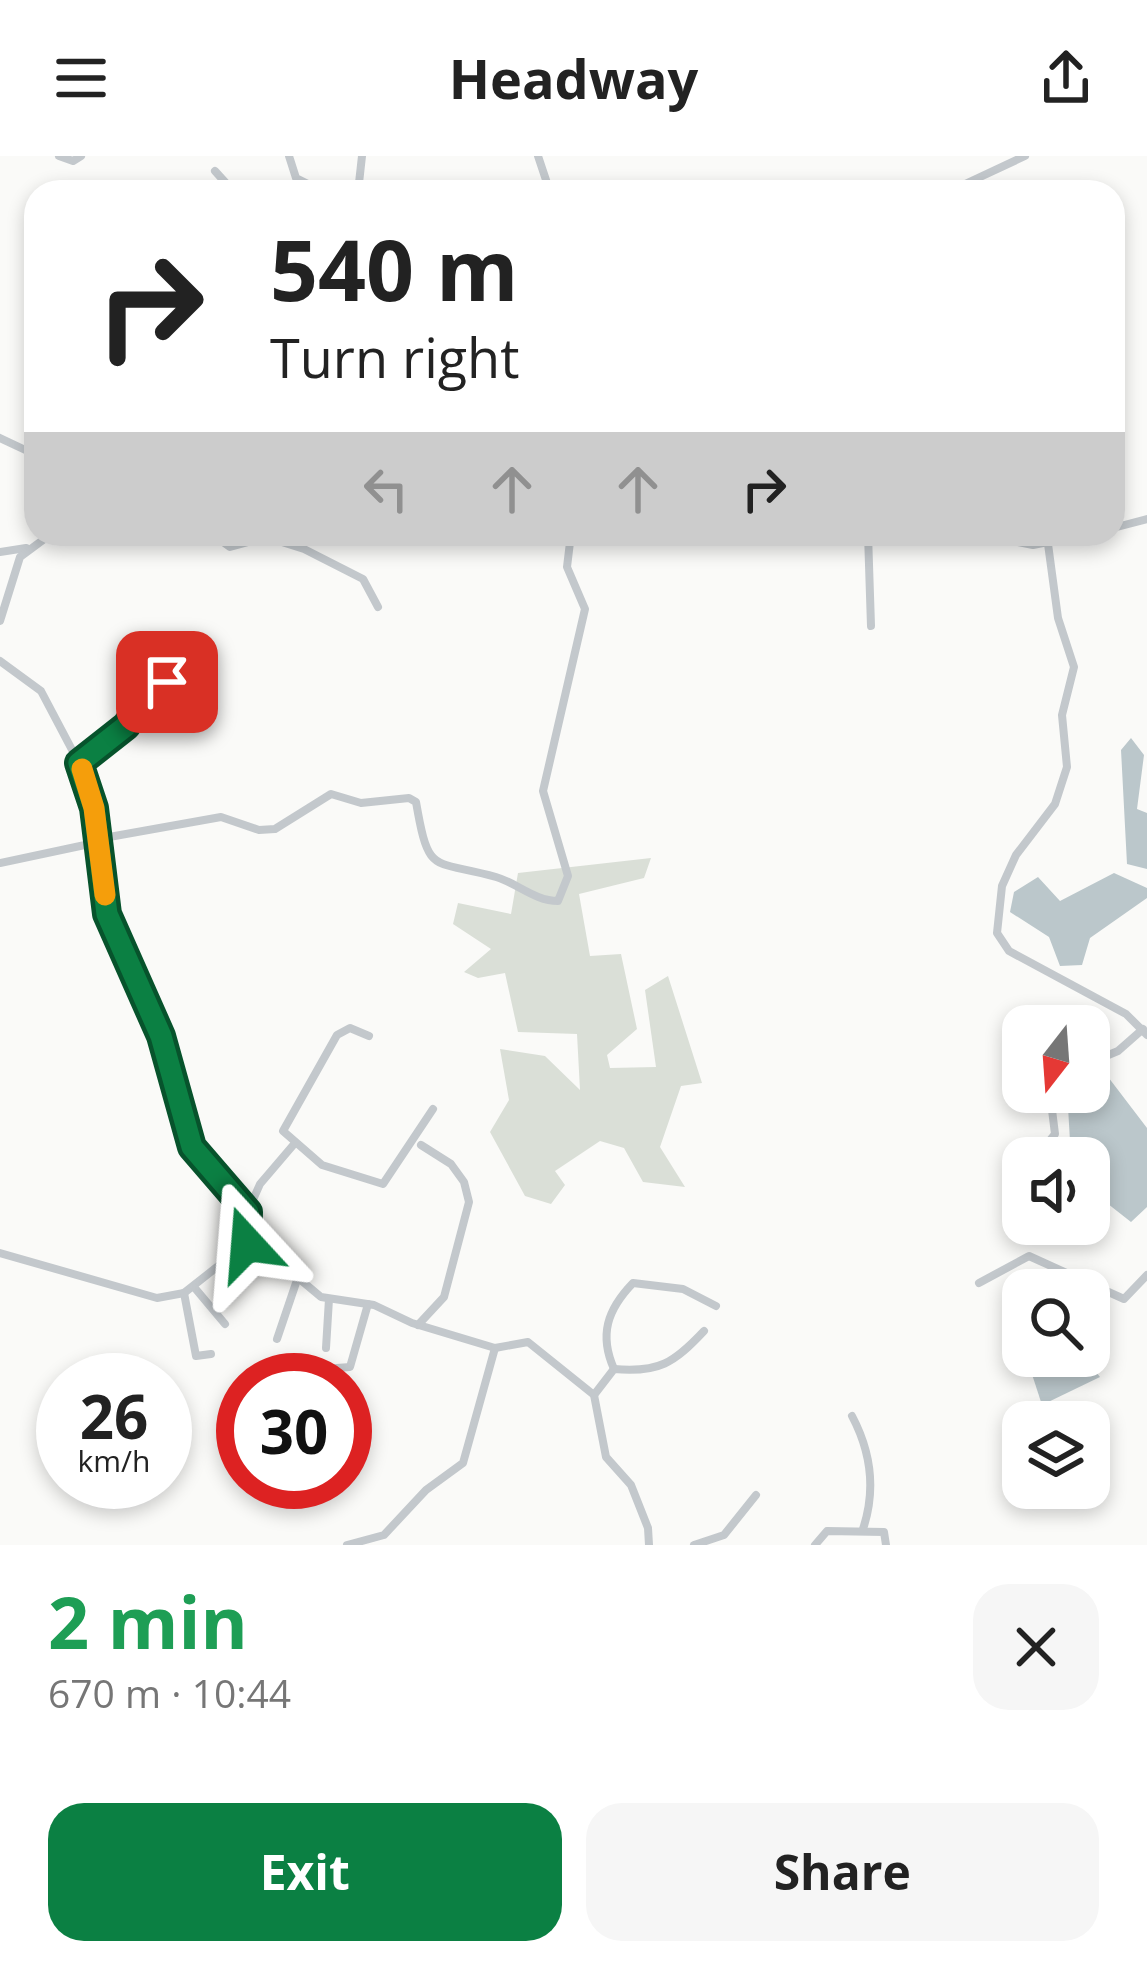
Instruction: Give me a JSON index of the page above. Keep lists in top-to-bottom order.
{
  "north": "bottom",
  "page": {
    "header": "Headway",
    "turn": ["540 m", "Turn right"],
    "speed": "26 km/h",
    "limit": "30",
    "heading": ["2 min", "670 m · 10:44"],
    "buttons": ["Exit", "Share"]
  }
}
